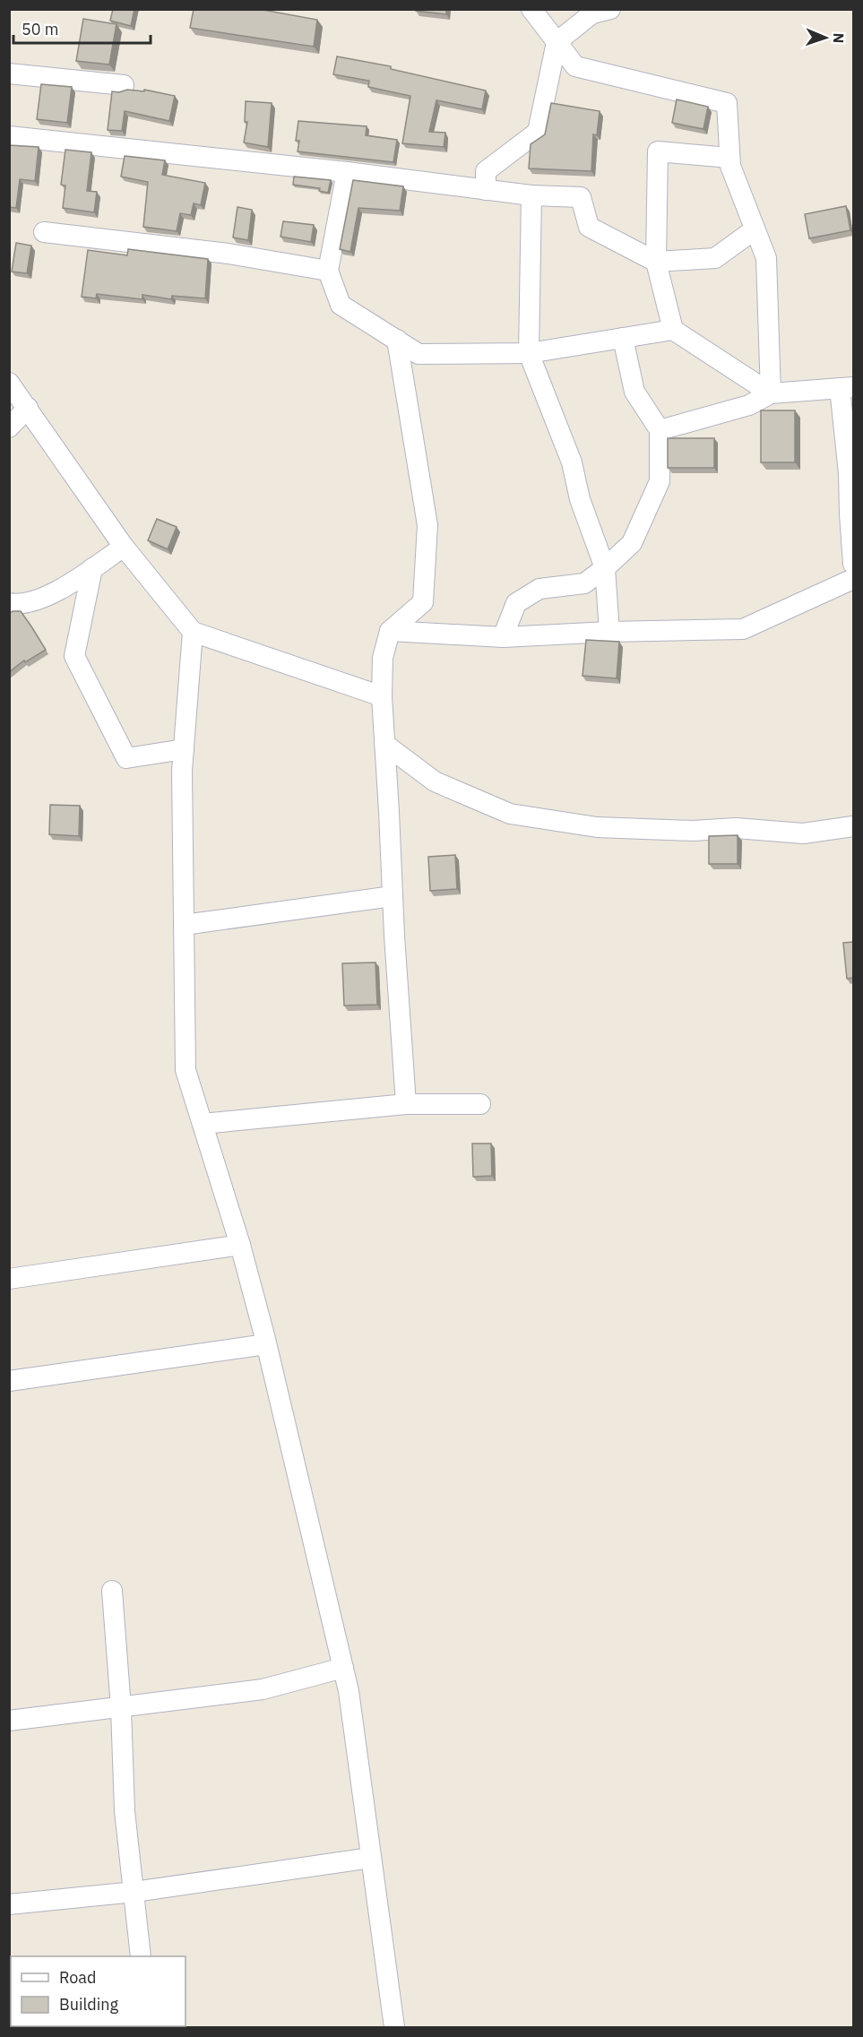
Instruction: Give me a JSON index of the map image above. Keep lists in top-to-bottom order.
{
  "legend": ["Road", "Building"],
  "scale_bar": "50 m",
  "north": "right"
}
